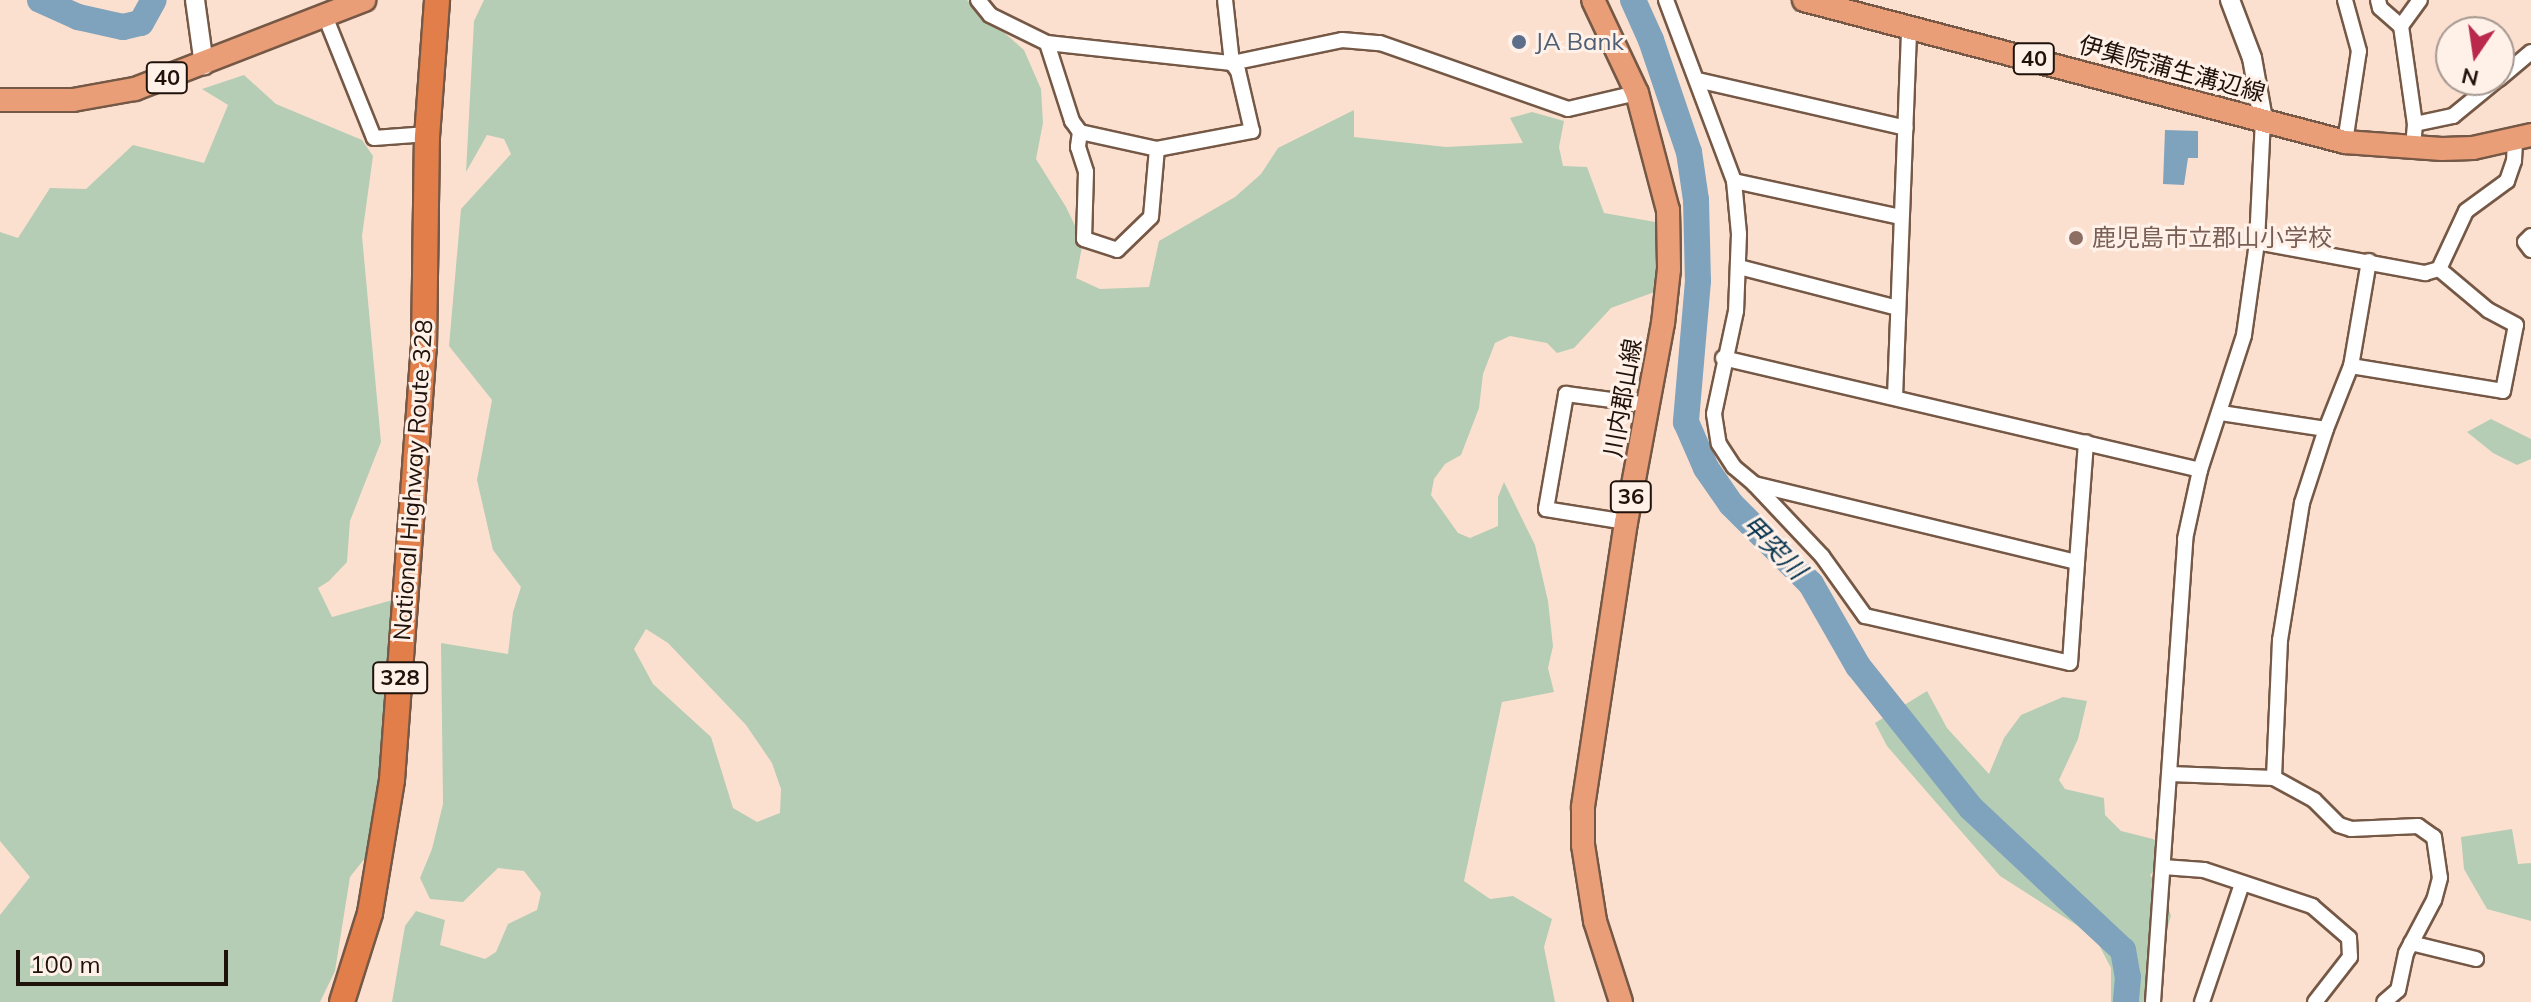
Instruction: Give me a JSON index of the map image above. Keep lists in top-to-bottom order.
{
  "streets": {
    "highway": ["National Highway Route 328", "328"],
    "main road": [
      "40",
      "伊集院蒲生溝辺線",
      "川内郡山線",
      "36"
    ]
  },
  "water": ["甲突川"],
  "places": ["JA Bank", "鹿児島市立郡山小学校"],
  "scale_bar": "100 m",
  "north": "bottom"
}
